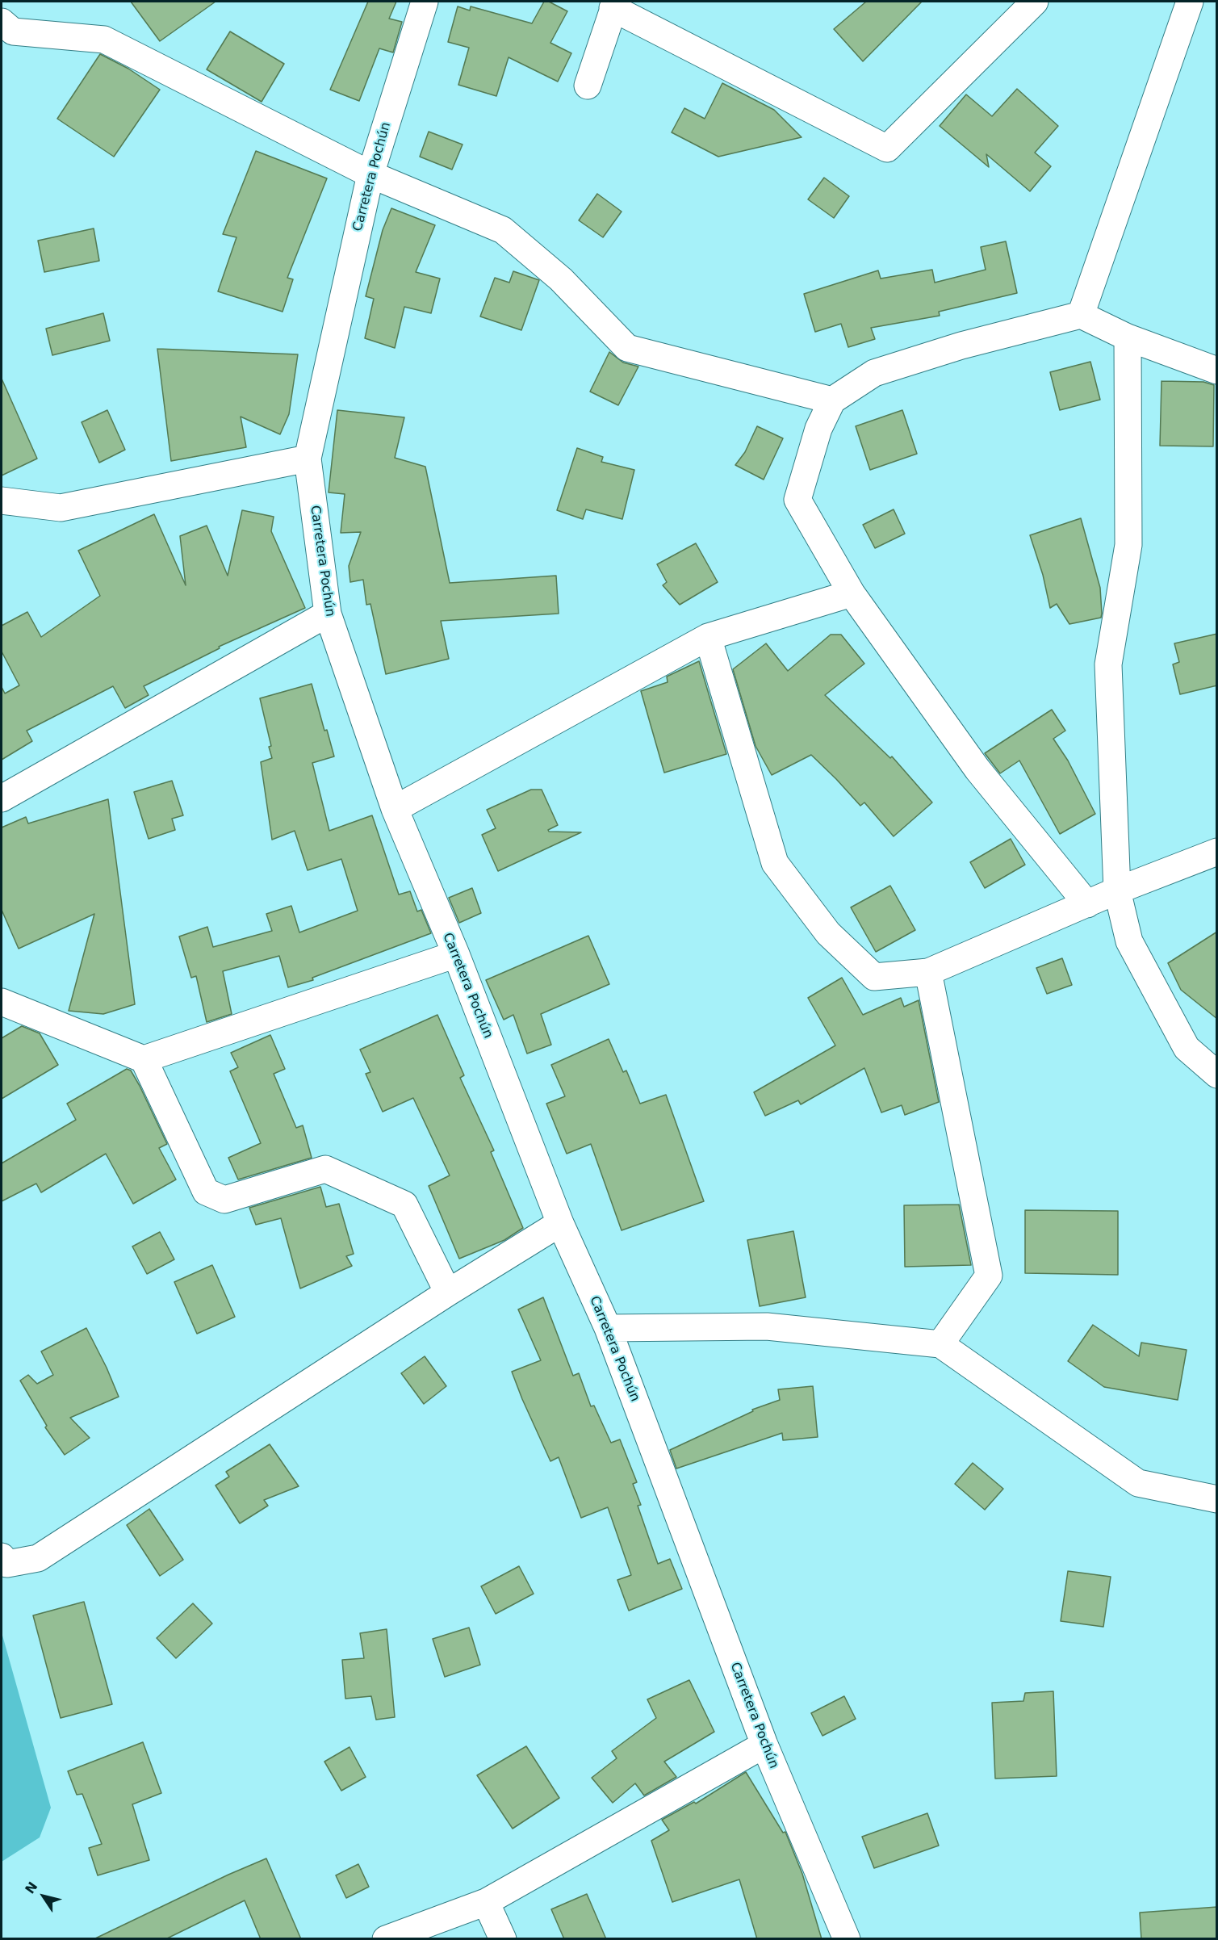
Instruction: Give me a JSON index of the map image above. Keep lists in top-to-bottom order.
{
  "streets": {
    "street": ["Carretera Pochún"]
  },
  "north": "top left"
}
